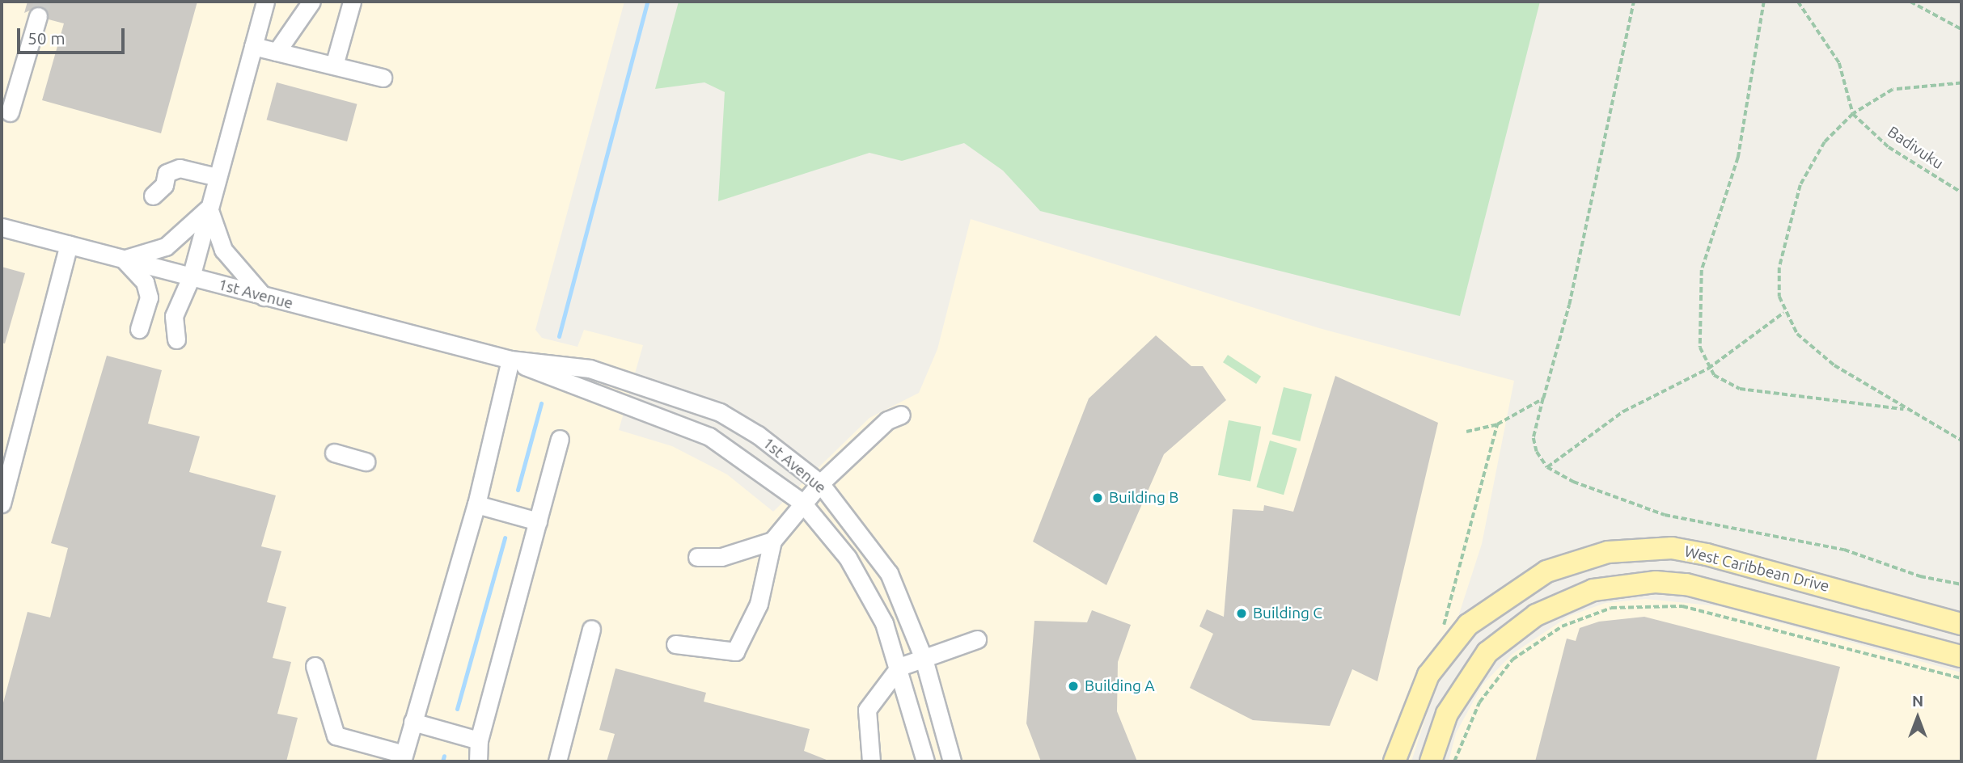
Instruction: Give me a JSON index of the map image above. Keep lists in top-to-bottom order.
{
  "streets": {
    "main road": ["West Caribbean Drive"],
    "street": ["1st Avenue"],
    "path": ["Badivuku"]
  },
  "places": ["Building B", "Building C", "Building A"],
  "scale_bar": "50 m",
  "north": "top"
}
